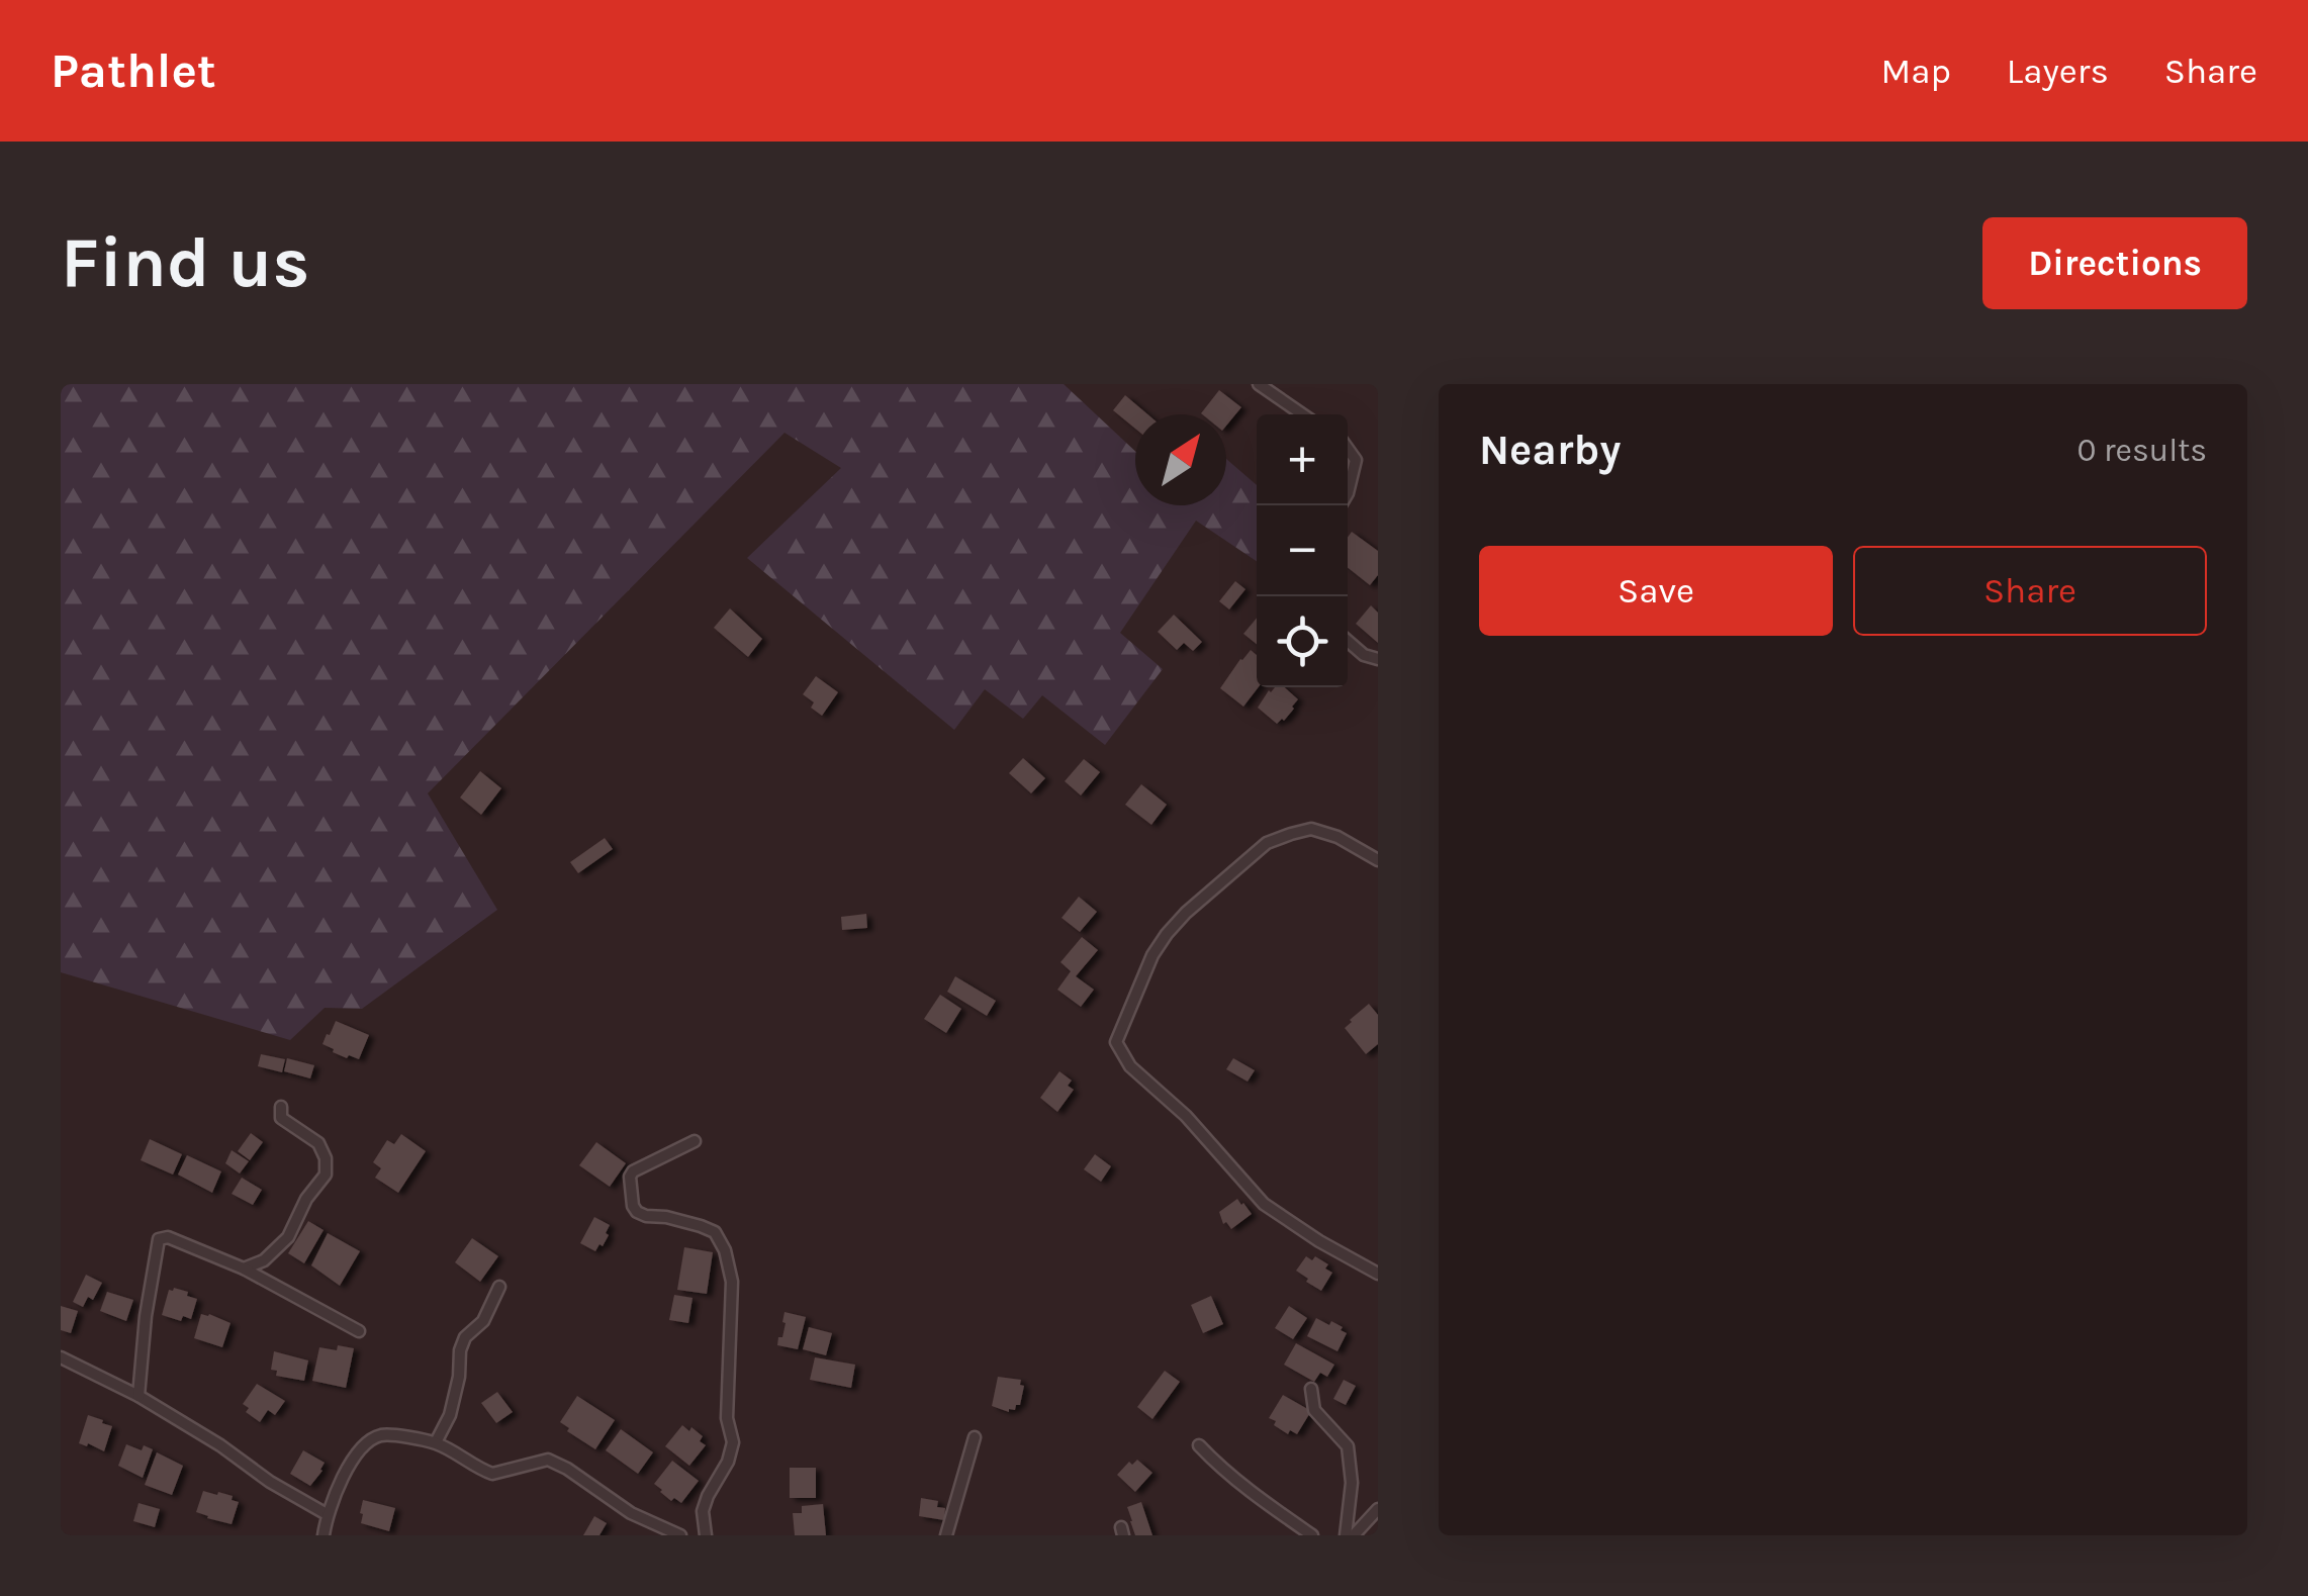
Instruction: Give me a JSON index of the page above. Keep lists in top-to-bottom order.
{
  "north": "top right",
  "page": {
    "header": "Pathlet",
    "nav": ["Map", "Layers", "Share"],
    "buttons": [
      "Directions",
      ["Save", "Share"]
    ],
    "title": "Find us",
    "heading": ["Nearby", "0 results"],
    "map_buttons": ["+", "−"]
  }
}
